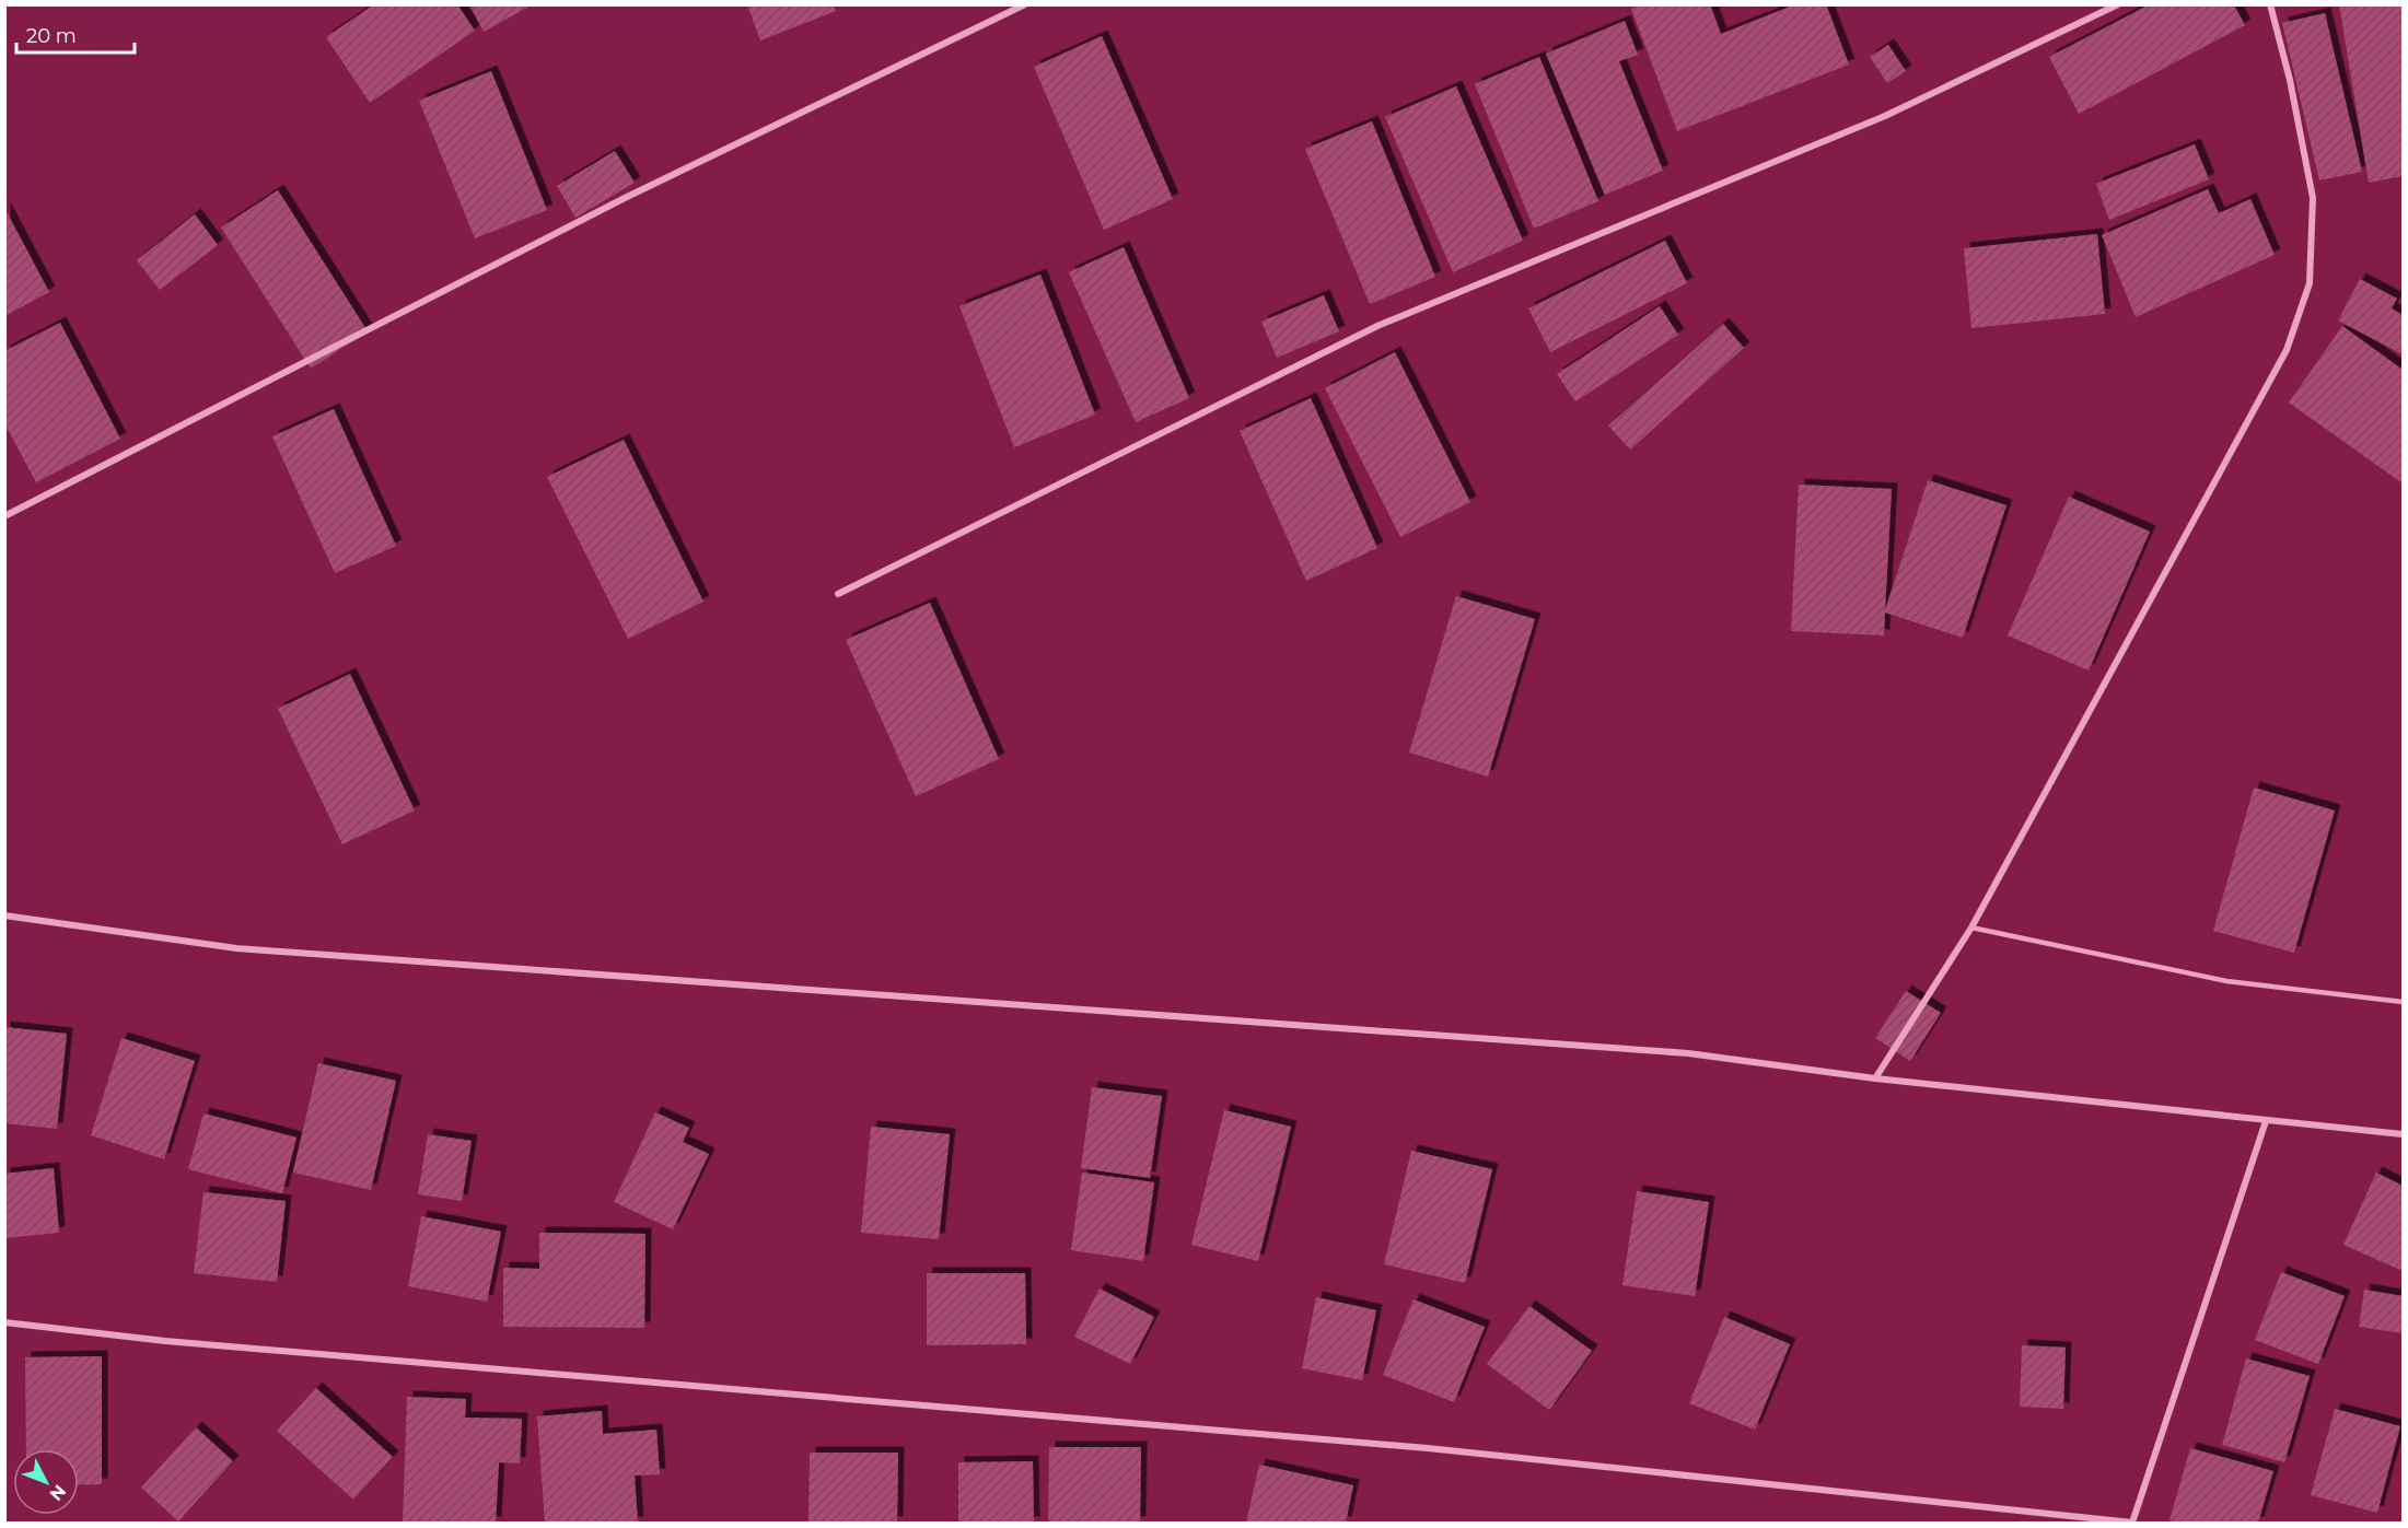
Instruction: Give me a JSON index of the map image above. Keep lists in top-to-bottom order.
{
  "scale_bar": "20 m",
  "north": "bottom right"
}
